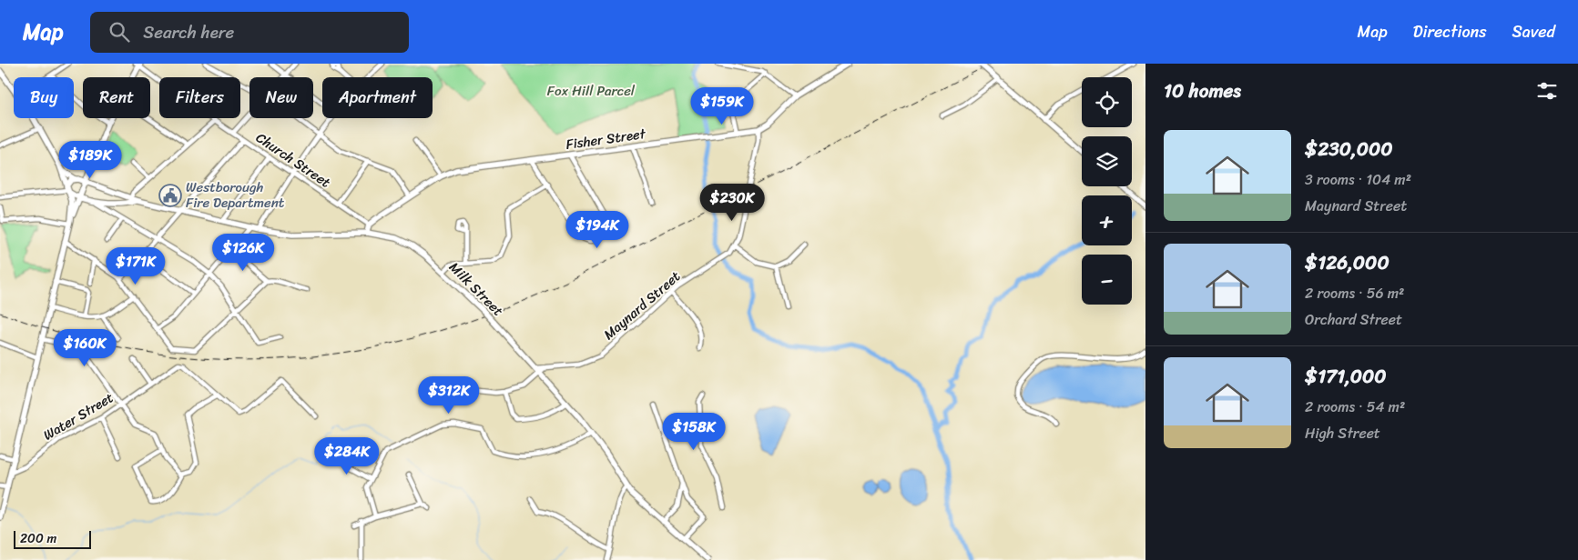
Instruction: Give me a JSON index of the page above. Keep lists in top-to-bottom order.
{
  "streets": {
    "main road": ["Fisher Street", "Milk Street"],
    "street": ["Church Street", "Maynard Street", "Water Street"]
  },
  "crossings": [
    ["Fisher Street", "Church Street"],
    ["Fisher Street", "Maynard Street"],
    ["Milk Street", "Maynard Street"]
  ],
  "parks": ["Fox Hill Parcel"],
  "places": {
    "public building": ["Westborough Fire Department"]
  },
  "scale_bar": "200 m",
  "page": {
    "header": "Map",
    "search": "Search here",
    "nav": ["Map", "Directions", "Saved"],
    "heading": "10 homes",
    "map_buttons": ["+", "−"],
    "chip": [
      "Buy",
      "Rent",
      "Filters",
      "New",
      "Apartment"
    ],
    "price": [
      "$159K",
      "$189K",
      "$230K",
      "$194K",
      "$126K",
      "$171K",
      "$160K",
      "$312K",
      "$158K",
      "$284K"
    ],
    "list": [
      {
        "name": "$230,000",
        "note": "3 rooms · 104 m² · Maynard Street"
      },
      {
        "name": "$126,000",
        "note": "2 rooms · 56 m² · Orchard Street"
      },
      {
        "name": "$171,000",
        "note": "2 rooms · 54 m² · High Street"
      }
    ],
    "scale": "200 m"
  }
}
